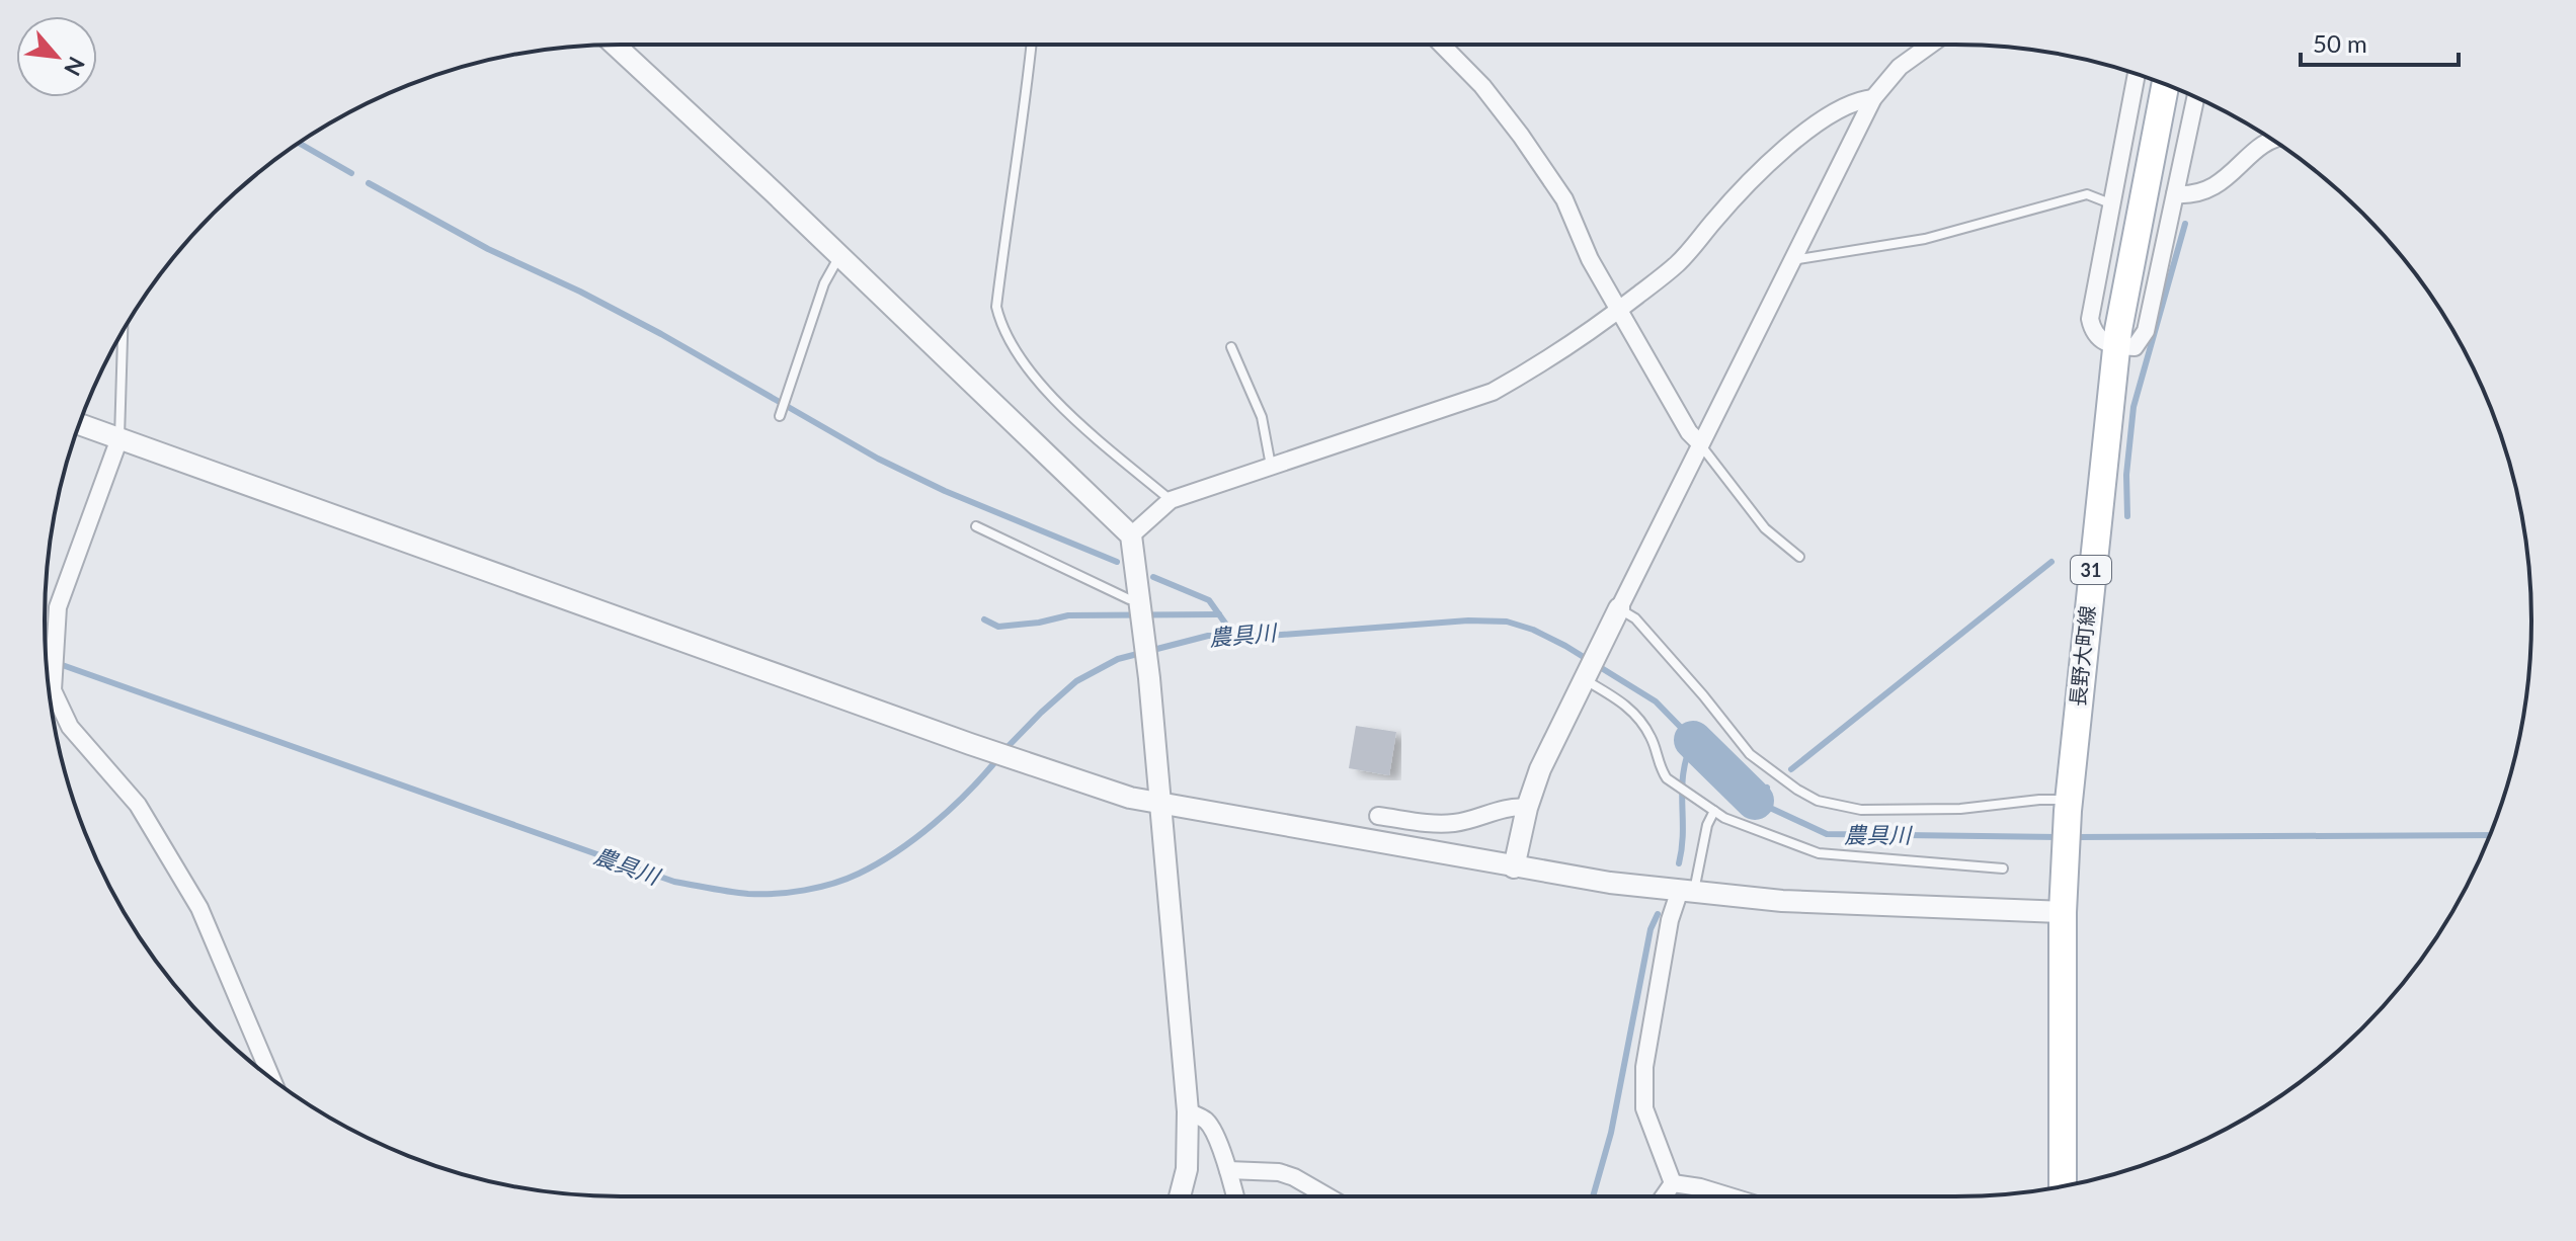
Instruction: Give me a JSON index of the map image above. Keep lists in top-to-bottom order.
{
  "streets": {
    "main road": ["31", "長野大町線"]
  },
  "water": ["農具川"],
  "scale_bar": "50 m",
  "north": "bottom right"
}
